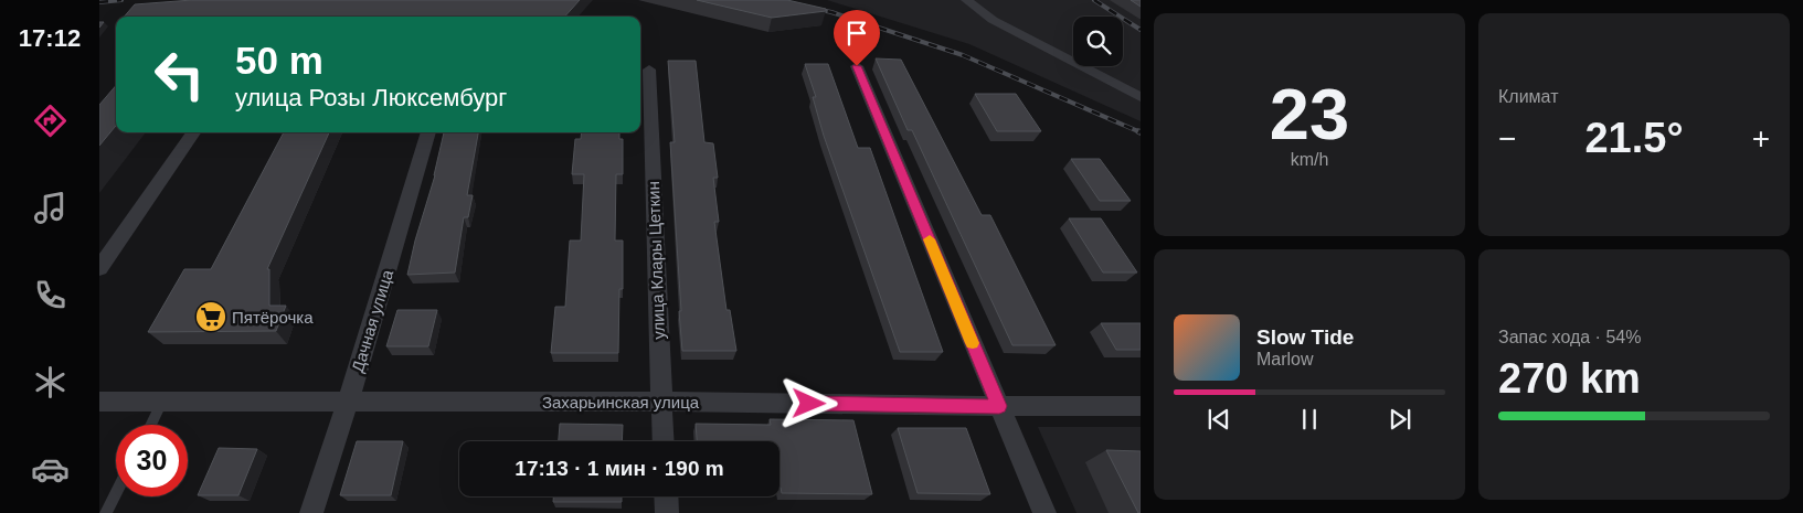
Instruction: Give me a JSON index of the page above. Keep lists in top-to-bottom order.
{
  "streets": {
    "street": ["улица Клары Цеткин", "Дачная улица", "Захарьинская улица"]
  },
  "crossings": [
    ["улица Клары Цеткин", "Захарьинская улица"],
    ["Дачная улица", "Захарьинская улица"]
  ],
  "places": {
    "supermarket": ["Пятёрочка"]
  },
  "page": {
    "tabs": "17:12",
    "tile": [
      ["23", "km/h"],
      "Климат",
      ["Запас хода · 54%", "270 km"]
    ],
    "turn": ["50 m", "улица Розы Люксембург"],
    "heat": ["−", "21.5°", "+"],
    "song": ["Slow Tide", "Marlow"],
    "limit": "30",
    "trip": "17:13 · 1 мин · 190 m"
  }
}
